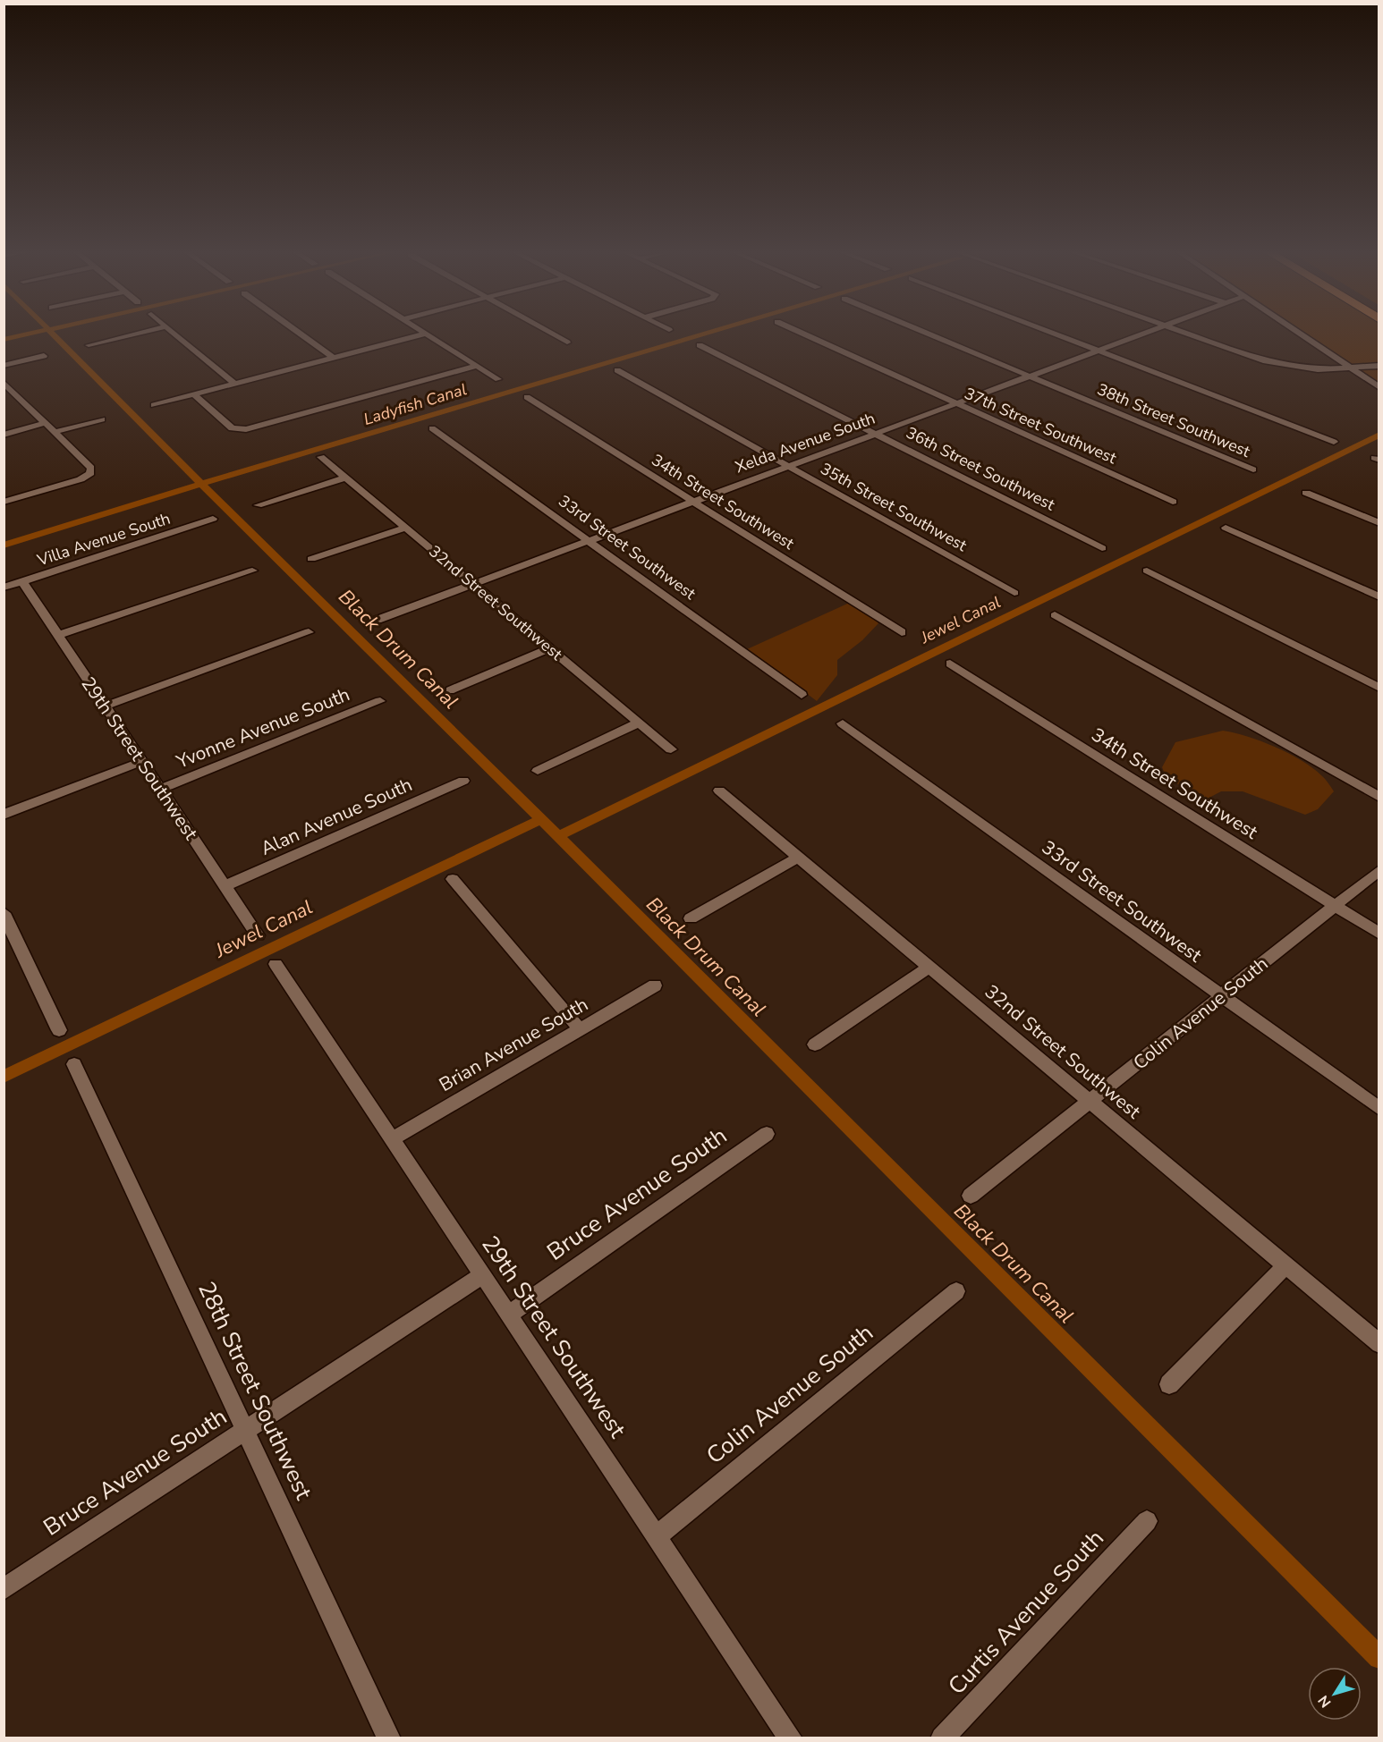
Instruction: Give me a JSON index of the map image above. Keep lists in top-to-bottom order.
{
  "streets": {
    "street": [
      "38th Street Southwest",
      "37th Street Southwest",
      "Xelda Avenue South",
      "36th Street Southwest",
      "34th Street Southwest",
      "35th Street Southwest",
      "Villa Avenue South",
      "33rd Street Southwest",
      "32nd Street Southwest",
      "Yvonne Avenue South",
      "29th Street Southwest",
      "Alan Avenue South",
      "Colin Avenue South",
      "Brian Avenue South",
      "Bruce Avenue South",
      "28th Street Southwest",
      "Curtis Avenue South"
    ]
  },
  "crossings": [
    ["38th Street Southwest", "Xelda Avenue South"],
    ["37th Street Southwest", "Xelda Avenue South"],
    ["Xelda Avenue South", "36th Street Southwest"],
    ["Xelda Avenue South", "34th Street Southwest"],
    ["Xelda Avenue South", "35th Street Southwest"],
    ["Xelda Avenue South", "33rd Street Southwest"],
    ["Xelda Avenue South", "32nd Street Southwest"],
    ["34th Street Southwest", "Colin Avenue South"],
    ["Villa Avenue South", "29th Street Southwest"],
    ["33rd Street Southwest", "Colin Avenue South"],
    ["32nd Street Southwest", "Colin Avenue South"],
    ["Yvonne Avenue South", "29th Street Southwest"],
    ["29th Street Southwest", "Alan Avenue South"],
    ["29th Street Southwest", "Colin Avenue South"],
    ["29th Street Southwest", "Brian Avenue South"],
    ["29th Street Southwest", "Bruce Avenue South"],
    ["Bruce Avenue South", "28th Street Southwest"]
  ],
  "water": ["Ladyfish Canal", "Jewel Canal", "Black Drum Canal"],
  "north": "bottom left"
}
